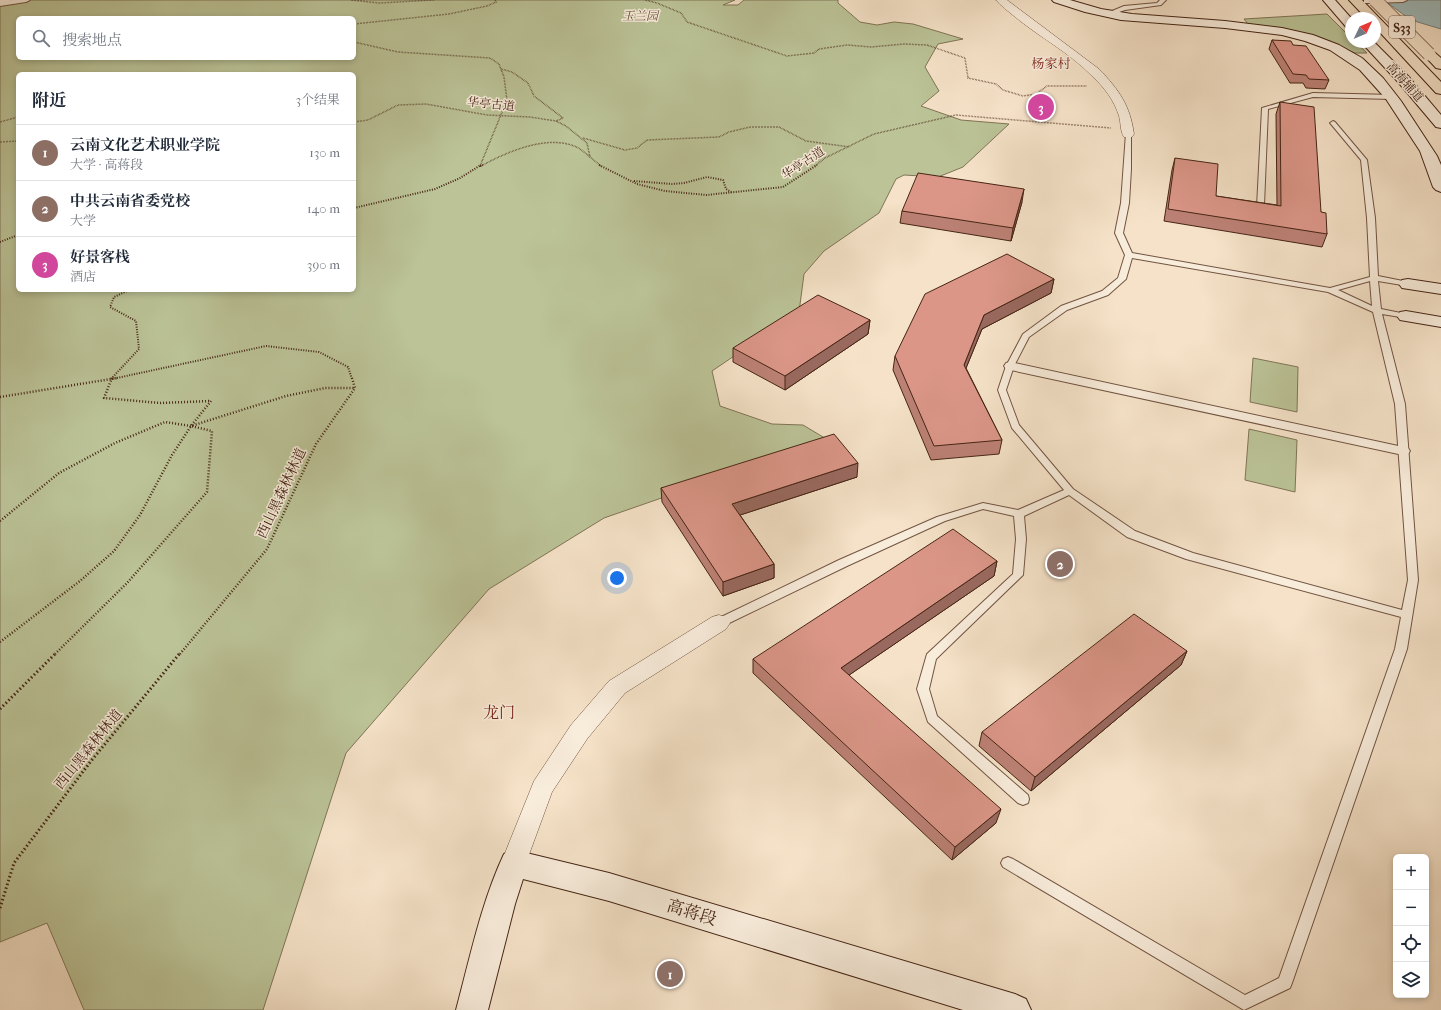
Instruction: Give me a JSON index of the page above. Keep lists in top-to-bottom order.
{
  "streets": {
    "highway": ["S33"],
    "main road": ["高海辅道", "高蒋段"],
    "path": ["华亭古道", "西山黑森林林道"]
  },
  "districts": ["杨家村", "龙门"],
  "parks": ["玉兰园"],
  "north": "top right",
  "page": {
    "search": "搜索地点",
    "heading": ["附近", "3个结果"],
    "pins": ["3", "2", "1"],
    "list": [
      {
        "mark": "1",
        "name": "云南文化艺术职业学院",
        "note": "大学 · 高蒋段",
        "value": "130 m"
      },
      {
        "mark": "2",
        "name": "中共云南省委党校",
        "note": "大学",
        "value": "140 m"
      },
      {
        "mark": "3",
        "name": "好景客栈",
        "note": "酒店",
        "value": "390 m"
      }
    ],
    "map_buttons": ["+", "−"]
  }
}
